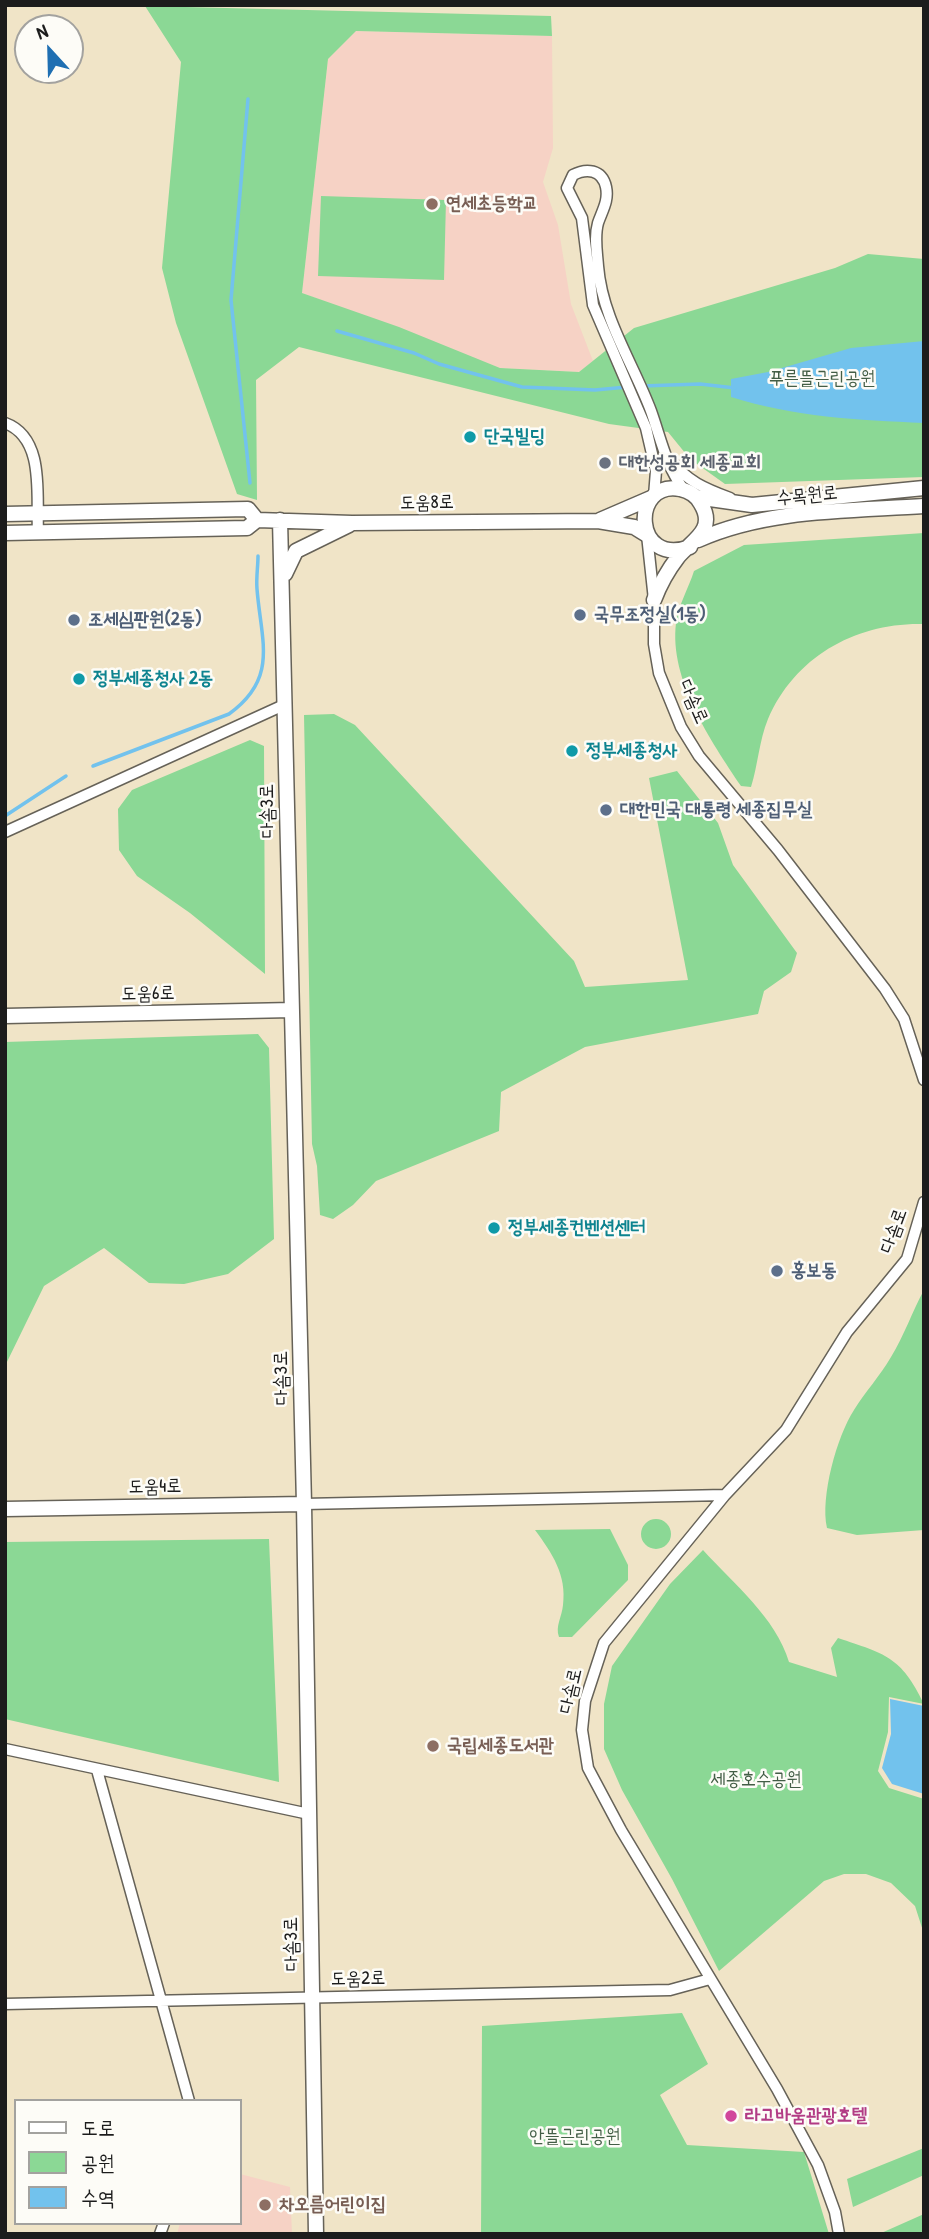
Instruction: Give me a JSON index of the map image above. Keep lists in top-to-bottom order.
{
  "streets": {
    "street": [
      "수목원로",
      "도움8로",
      "다솜로",
      "다솜3로",
      "도움6로",
      "도움4로",
      "도움2로"
    ]
  },
  "crossings": [
    ["수목원로", "도움8로"],
    ["수목원로", "다솜로"],
    ["도움8로", "다솜로"],
    ["도움8로", "다솜3로"],
    ["다솜로", "도움2로"],
    ["다솜3로", "도움6로"],
    ["다솜3로", "도움4로"],
    ["다솜3로", "도움2로"]
  ],
  "parks": ["푸른뜰근린공원", "세종호수공원", "안뜰근린공원"],
  "places": [
    "연세초등학교",
    "단국빌딩",
    "대한성공회 세종교회",
    "국무조정실(1동)",
    "조세심판원(2동)",
    "정부세종청사 2동",
    "정부세종청사",
    "대한민국 대통령 세종집무실",
    "정부세종컨벤션센터",
    "홍보동",
    "국립세종도서관",
    "라고바움관광호텔",
    "차오름어린이집"
  ],
  "legend": ["도로", "공원", "수역"],
  "north": "top"
}
